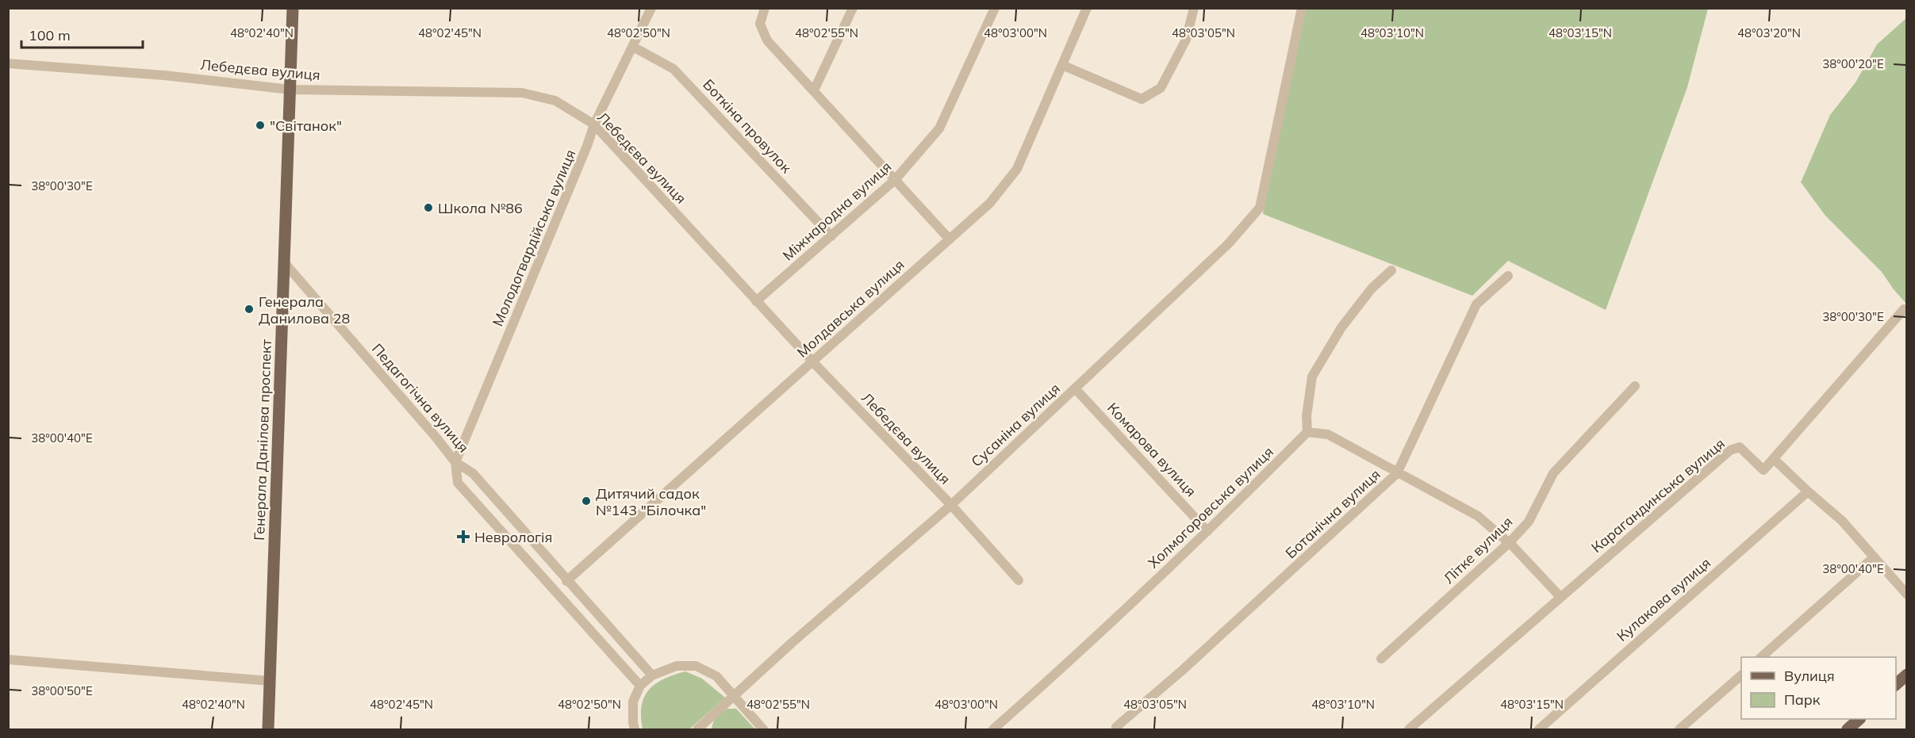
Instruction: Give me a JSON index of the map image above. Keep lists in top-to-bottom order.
{
  "streets": {
    "main road": ["Генерала Данілова проспект"],
    "street": [
      "Лебедєва вулиця",
      "Боткіна провулок",
      "Міжнародна вулиця",
      "Молодогвардійська вулиця",
      "Молдавська вулиця",
      "Педагогічна вулиця",
      "Сусаніна вулиця",
      "Комарова вулиця",
      "Карагандинська вулиця",
      "Холмогоровська вулиця",
      "Ботанічна вулиця",
      "Літке вулиця",
      "Кулакова вулиця"
    ]
  },
  "crossings": [
    ["Лебедєва вулиця", "Міжнародна вулиця"],
    ["Лебедєва вулиця", "Молодогвардійська вулиця"],
    ["Лебедєва вулиця", "Молдавська вулиця"],
    ["Лебедєва вулиця", "Сусаніна вулиця"],
    ["Лебедєва вулиця", "Генерала Данілова проспект"],
    ["Боткіна провулок", "Міжнародна вулиця"],
    ["Боткіна провулок", "Молодогвардійська вулиця"],
    ["Молодогвардійська вулиця", "Педагогічна вулиця"],
    ["Молдавська вулиця", "Педагогічна вулиця"],
    ["Педагогічна вулиця", "Генерала Данілова проспект"],
    ["Сусаніна вулиця", "Комарова вулиця"],
    ["Комарова вулиця", "Холмогоровська вулиця"]
  ],
  "places": {
    "other": [
      "\"Світанок\"",
      "Школа №86",
      "Генерала Данилова 28",
      "Дитячий садок №143 \"Білочка\""
    ],
    "health": ["Неврологія"]
  },
  "legend": ["Вулиця", "Парк"],
  "scale_bar": "100 m",
  "coordinates": [
    "48°02'40\"N",
    "48°02'45\"N",
    "48°02'50\"N",
    "48°02'55\"N",
    "48°03'00\"N",
    "48°03'05\"N",
    "48°03'10\"N",
    "48°03'15\"N",
    "48°03'20\"N",
    "38°00'20\"E",
    "38°00'30\"E",
    "38°00'40\"E",
    "38°00'50\"E"
  ]
}
